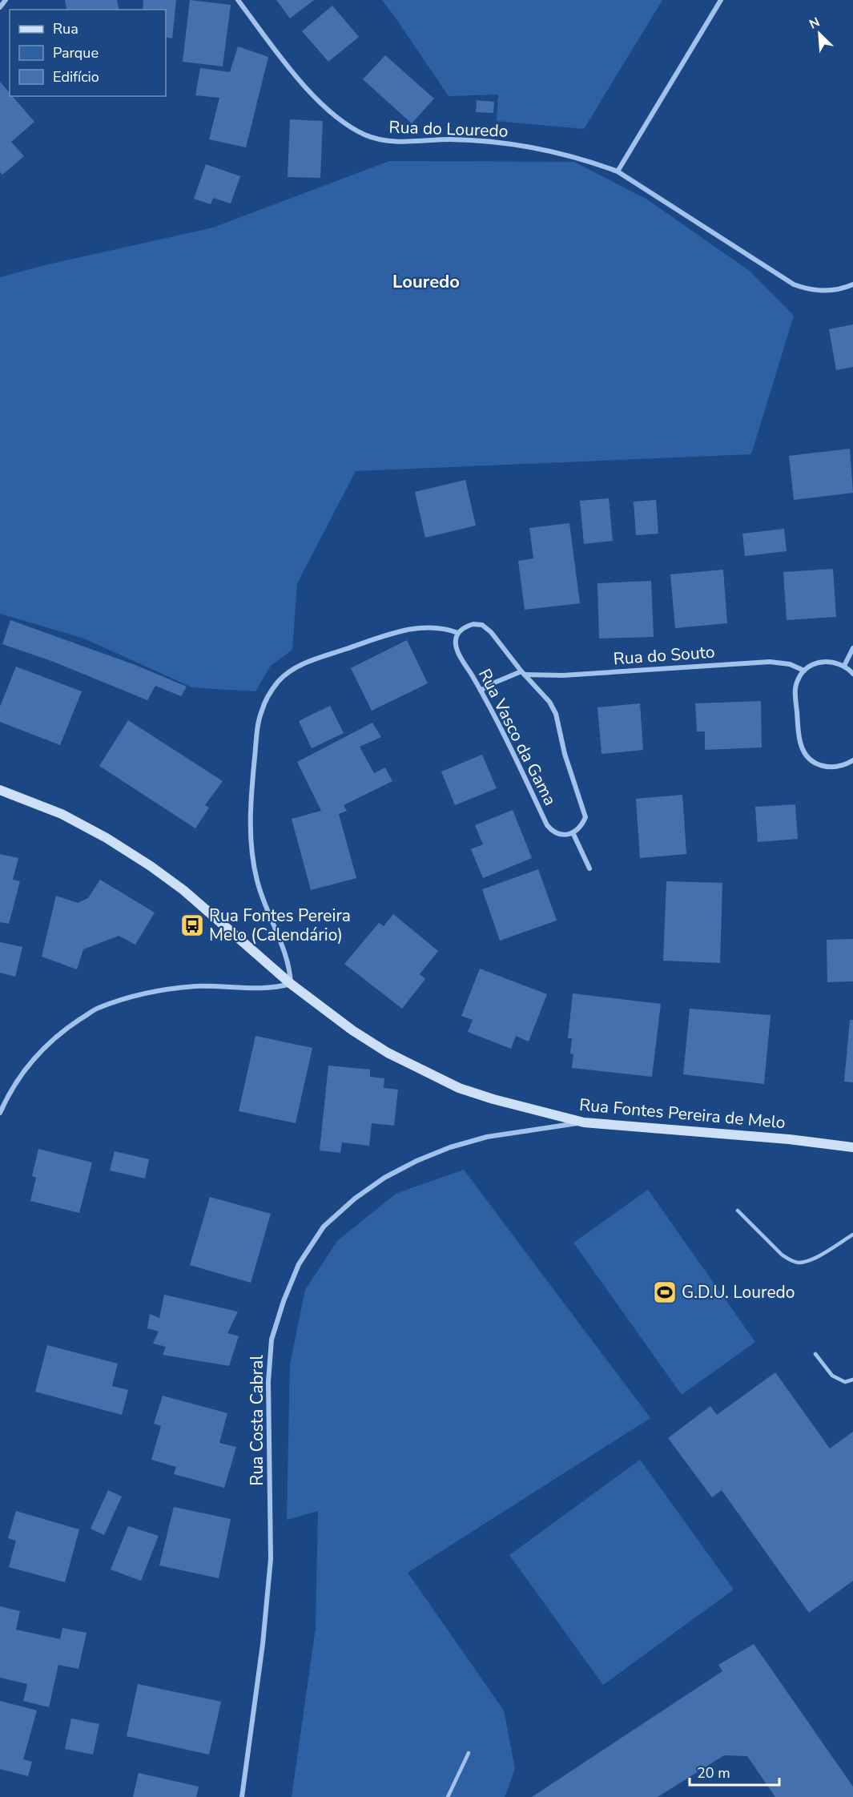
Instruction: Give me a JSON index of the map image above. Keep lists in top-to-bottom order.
{
  "streets": {
    "street": [
      "Rua do Louredo",
      "Rua do Souto",
      "Rua Vasco da Gama",
      "Rua Fontes Pereira de Melo",
      "Rua Costa Cabral"
    ]
  },
  "crossings": [
    ["Rua do Souto", "Rua Vasco da Gama"],
    ["Rua Fontes Pereira de Melo", "Rua Costa Cabral"]
  ],
  "districts": ["Louredo"],
  "places": {
    "bus stop": ["Rua Fontes Pereira Melo (Calendário)"],
    "sports": ["G.D.U. Louredo"]
  },
  "legend": ["Rua", "Parque", "Edifício"],
  "scale_bar": "20 m",
  "north": "top left"
}
